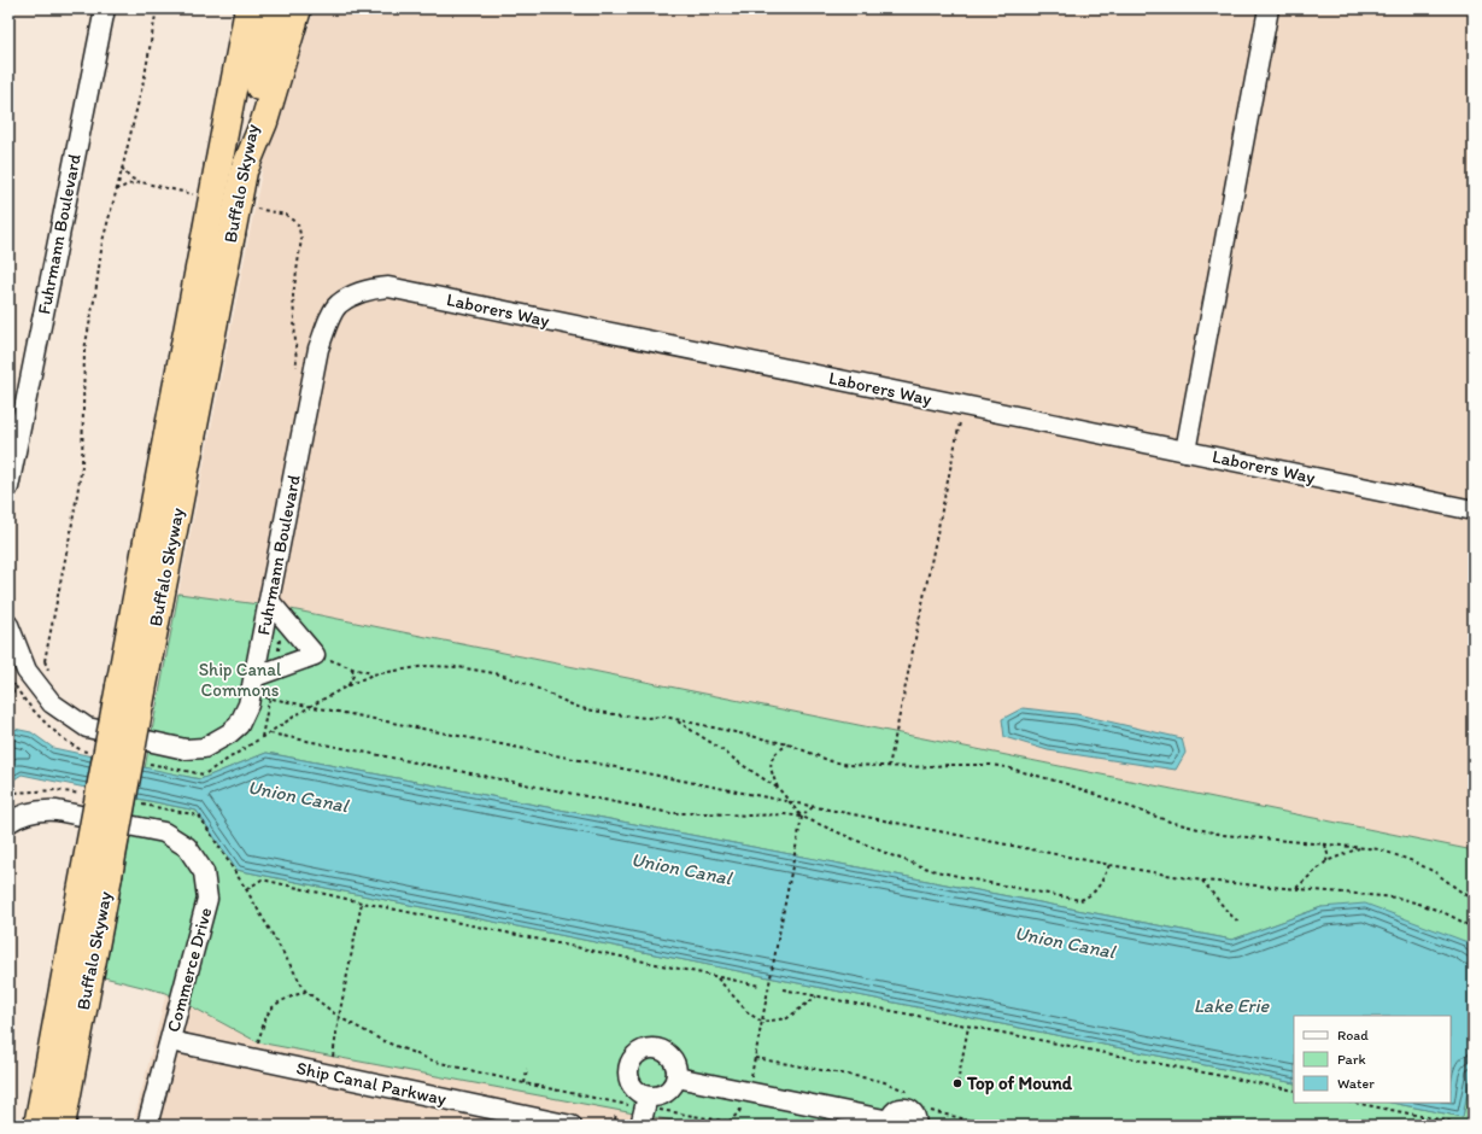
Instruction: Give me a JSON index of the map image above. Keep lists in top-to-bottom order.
{
  "streets": {
    "highway": ["Buffalo Skyway"],
    "street": [
      "Fuhrmann Boulevard",
      "Laborers Way",
      "Commerce Drive",
      "Ship Canal Parkway"
    ]
  },
  "crossings": [
    ["Fuhrmann Boulevard", "Laborers Way"],
    ["Commerce Drive", "Ship Canal Parkway"]
  ],
  "water": ["Union Canal", "Lake Erie"],
  "parks": ["Ship Canal Commons"],
  "places": ["Top of Mound"],
  "legend": ["Road", "Park", "Water"]
}
